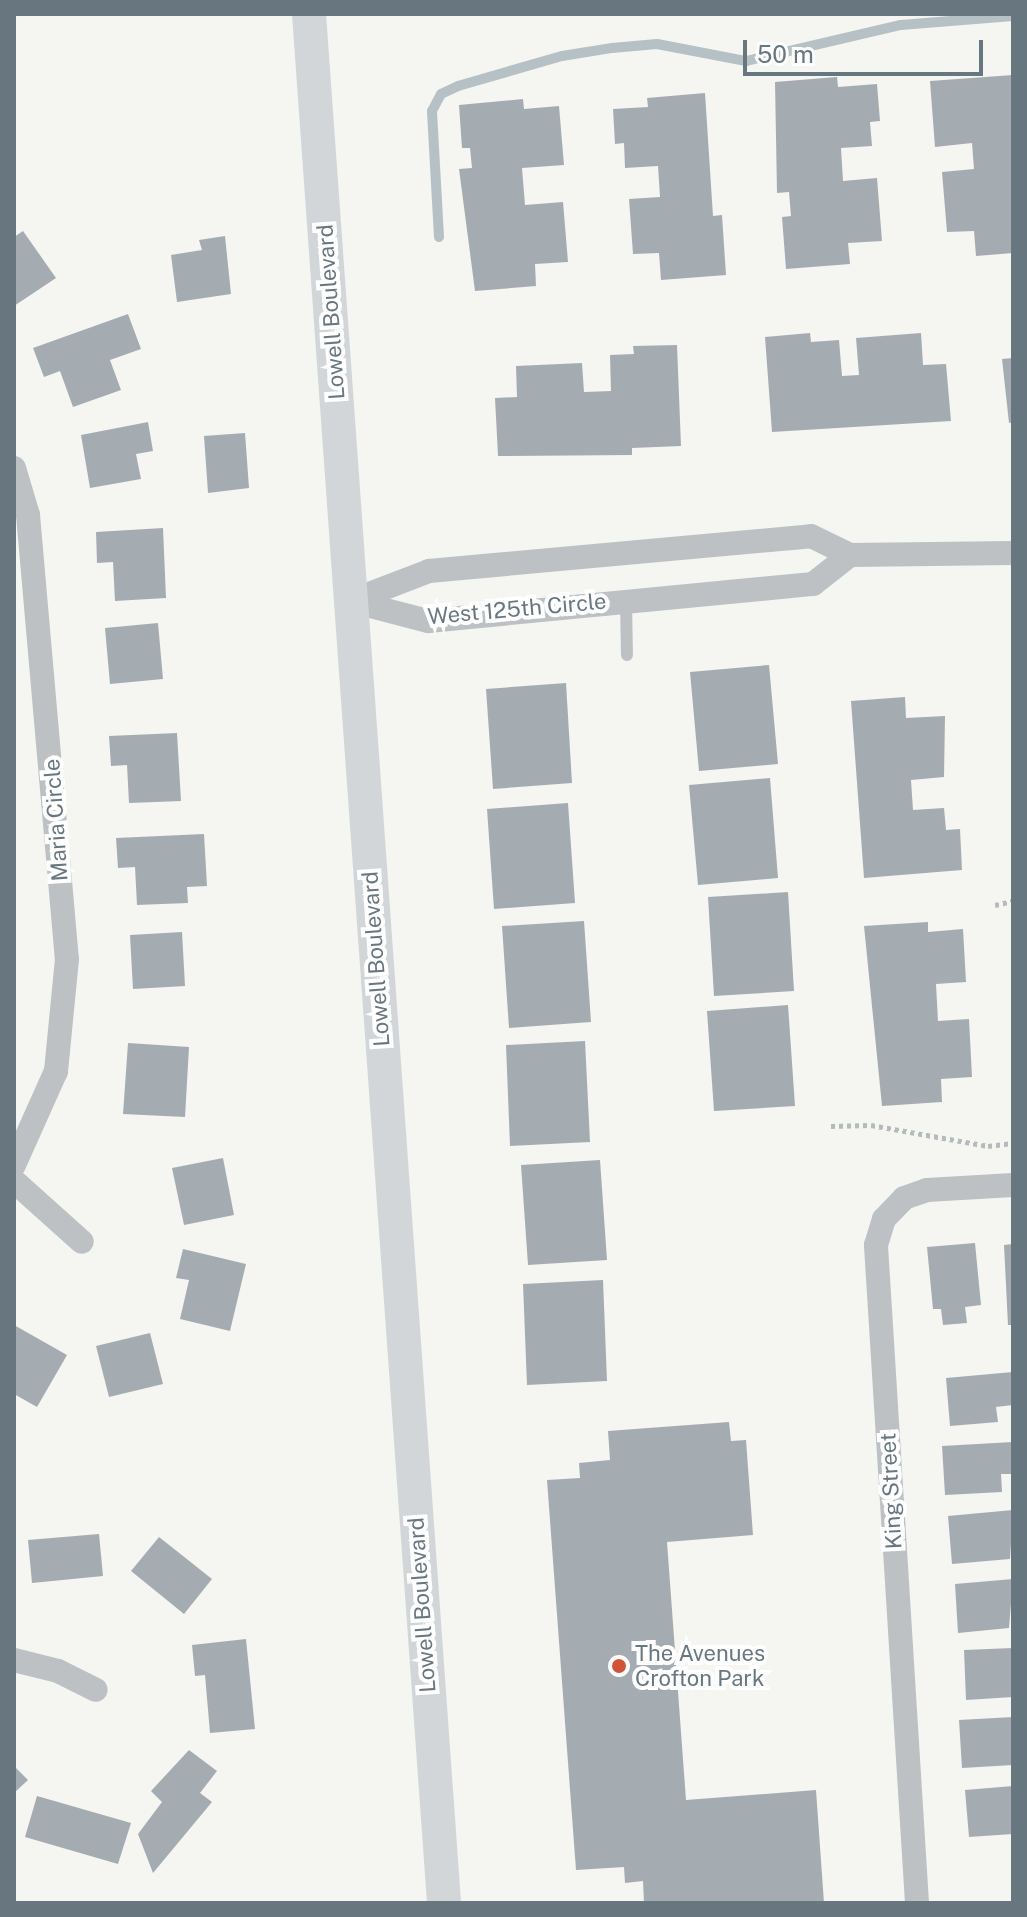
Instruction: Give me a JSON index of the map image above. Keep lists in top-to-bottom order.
{
  "streets": {
    "main road": ["Lowell Boulevard"],
    "street": ["West 125th Circle", "Maria Circle", "King Street"]
  },
  "crossings": [
    ["Lowell Boulevard", "West 125th Circle"]
  ],
  "places": ["The Avenues Crofton Park"],
  "scale_bar": "50 m"
}
